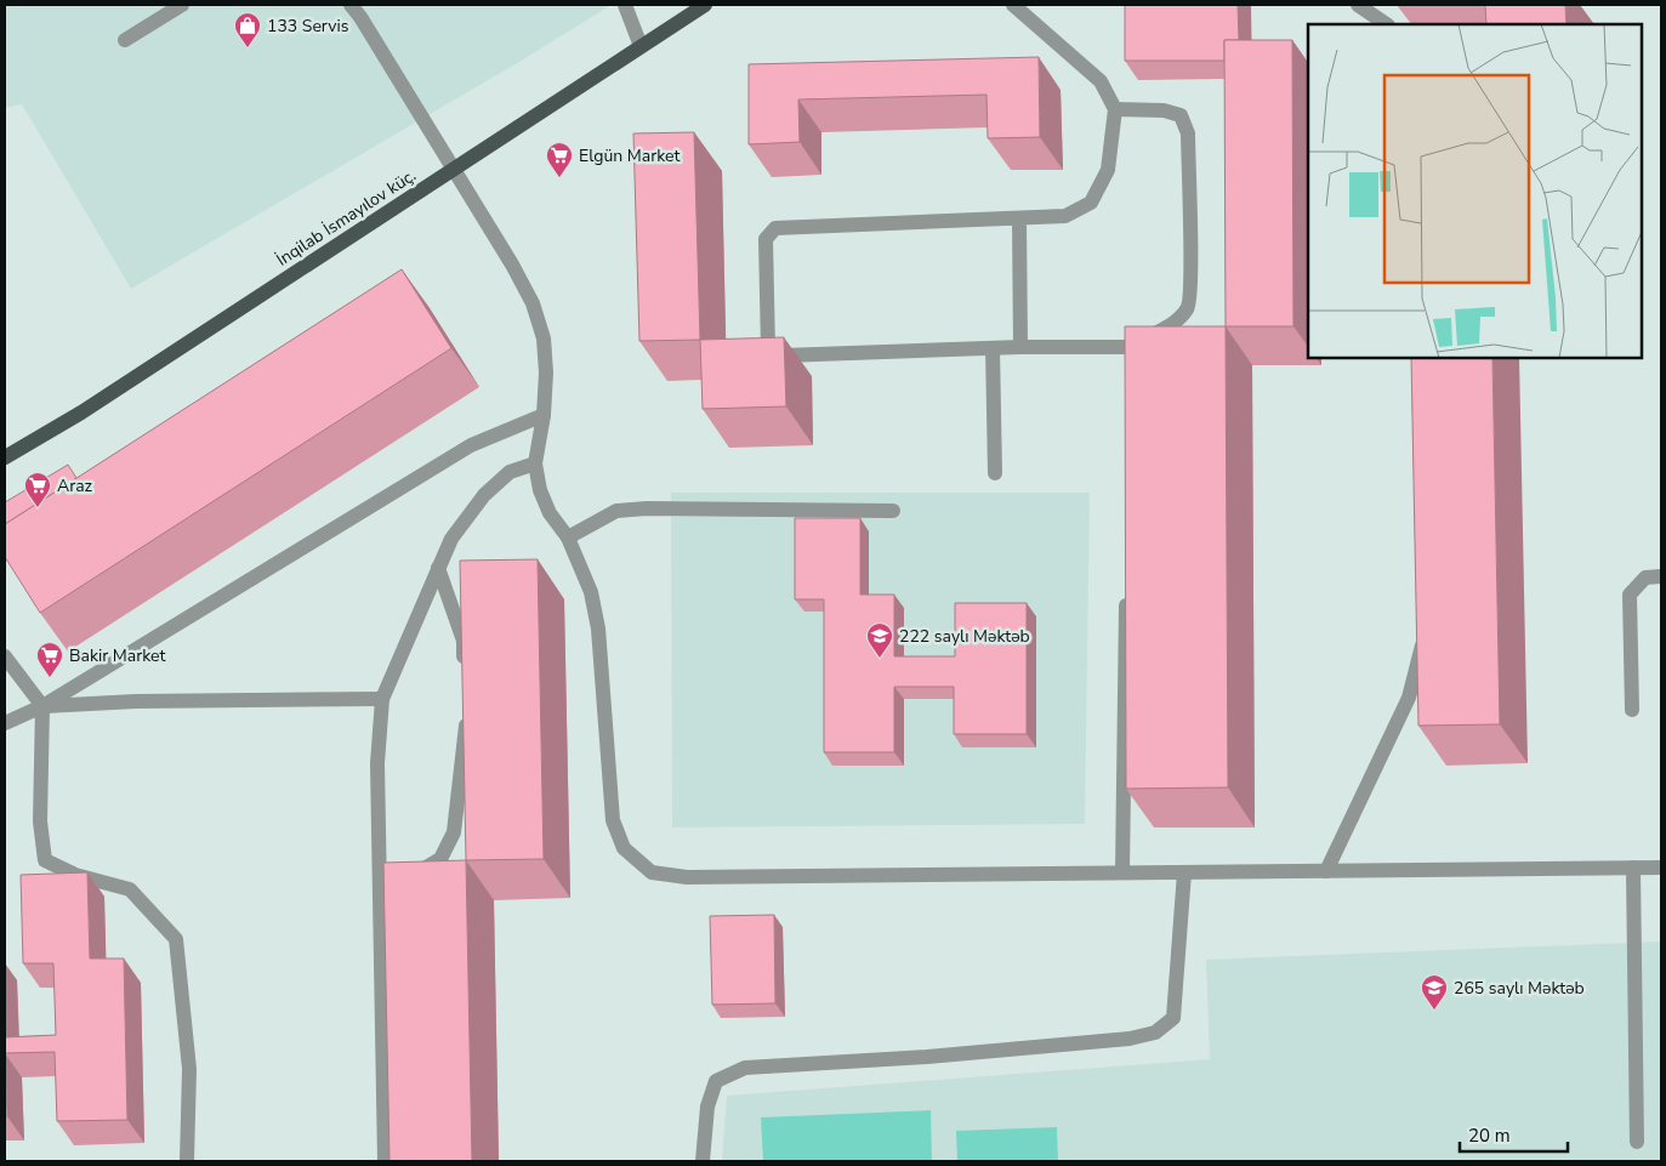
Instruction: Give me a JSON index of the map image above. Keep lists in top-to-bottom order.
{
  "streets": {
    "main road": ["İnqilab İsmayılov küç."]
  },
  "places": {
    "shop": ["133 Servis"],
    "supermarket": ["Elgün Market", "Araz", "Bakir Market"],
    "school or university": ["222 saylı Məktəb", "265 saylı Məktəb"]
  },
  "scale_bar": "20 m"
}
